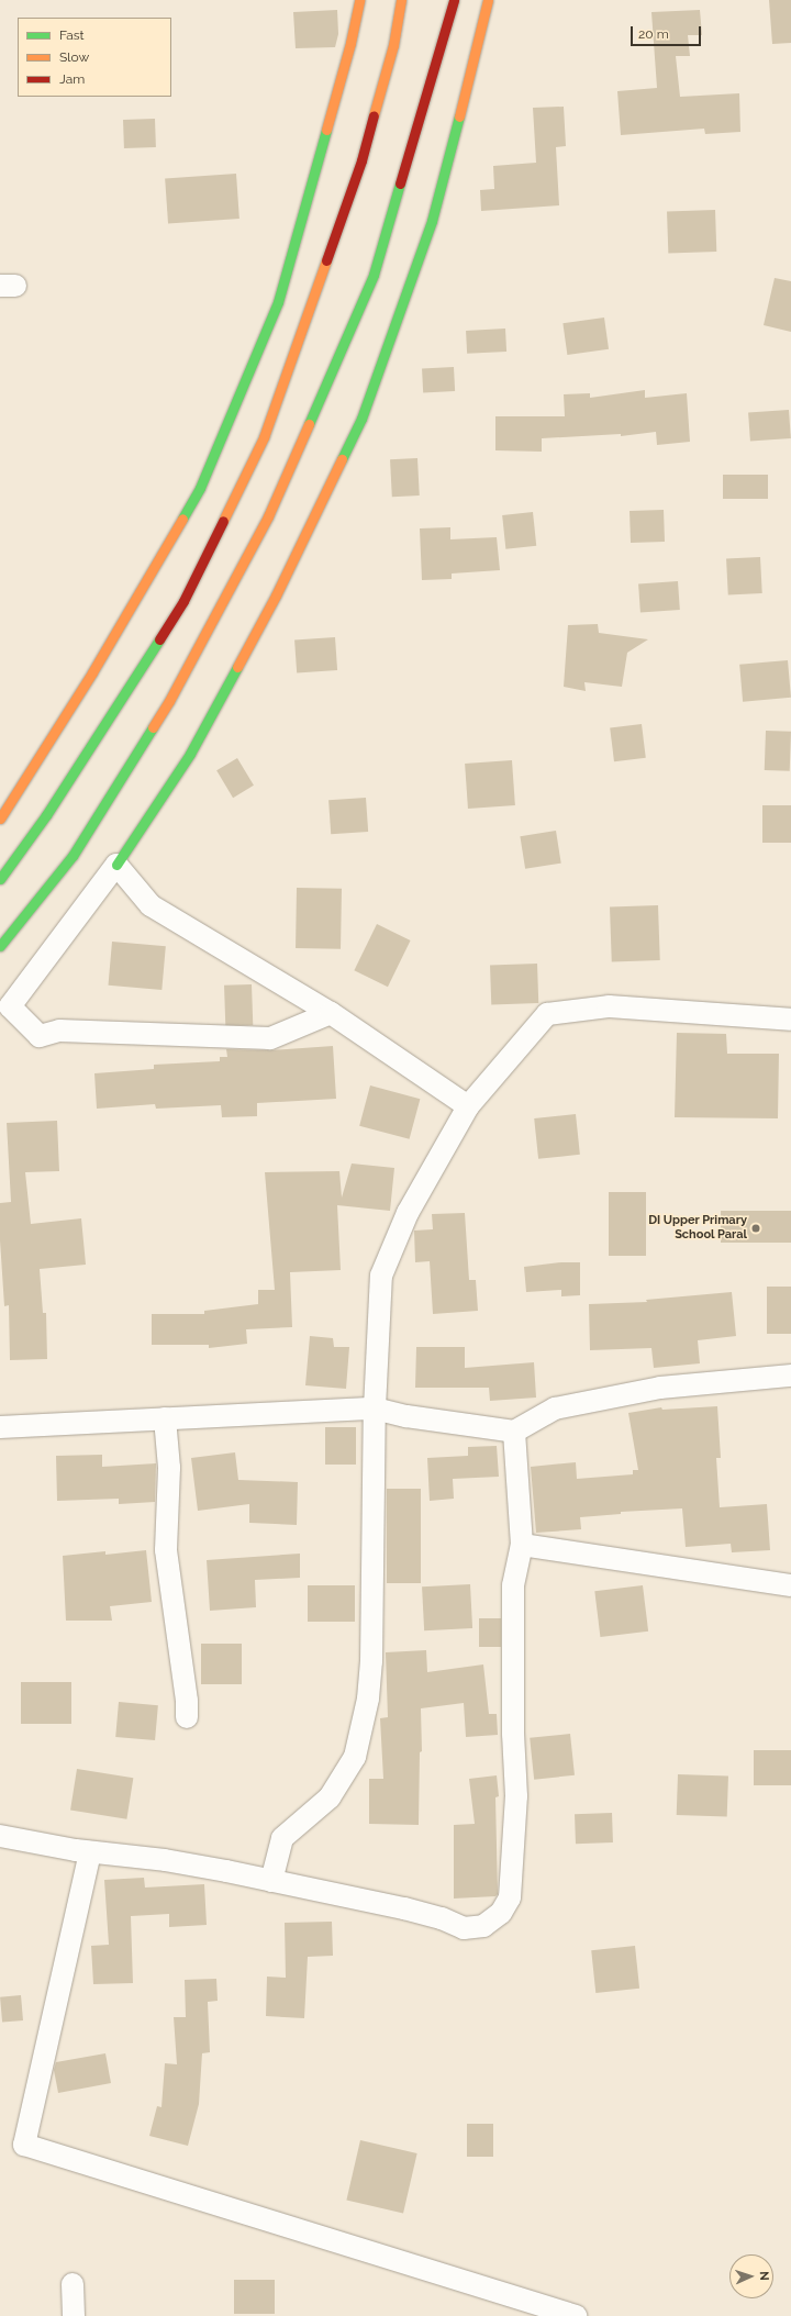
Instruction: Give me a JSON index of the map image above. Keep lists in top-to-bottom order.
{
  "places": ["DI Upper Primary School Paral"],
  "legend": ["Fast", "Slow", "Jam"],
  "scale_bar": "20 m",
  "north": "right"
}
